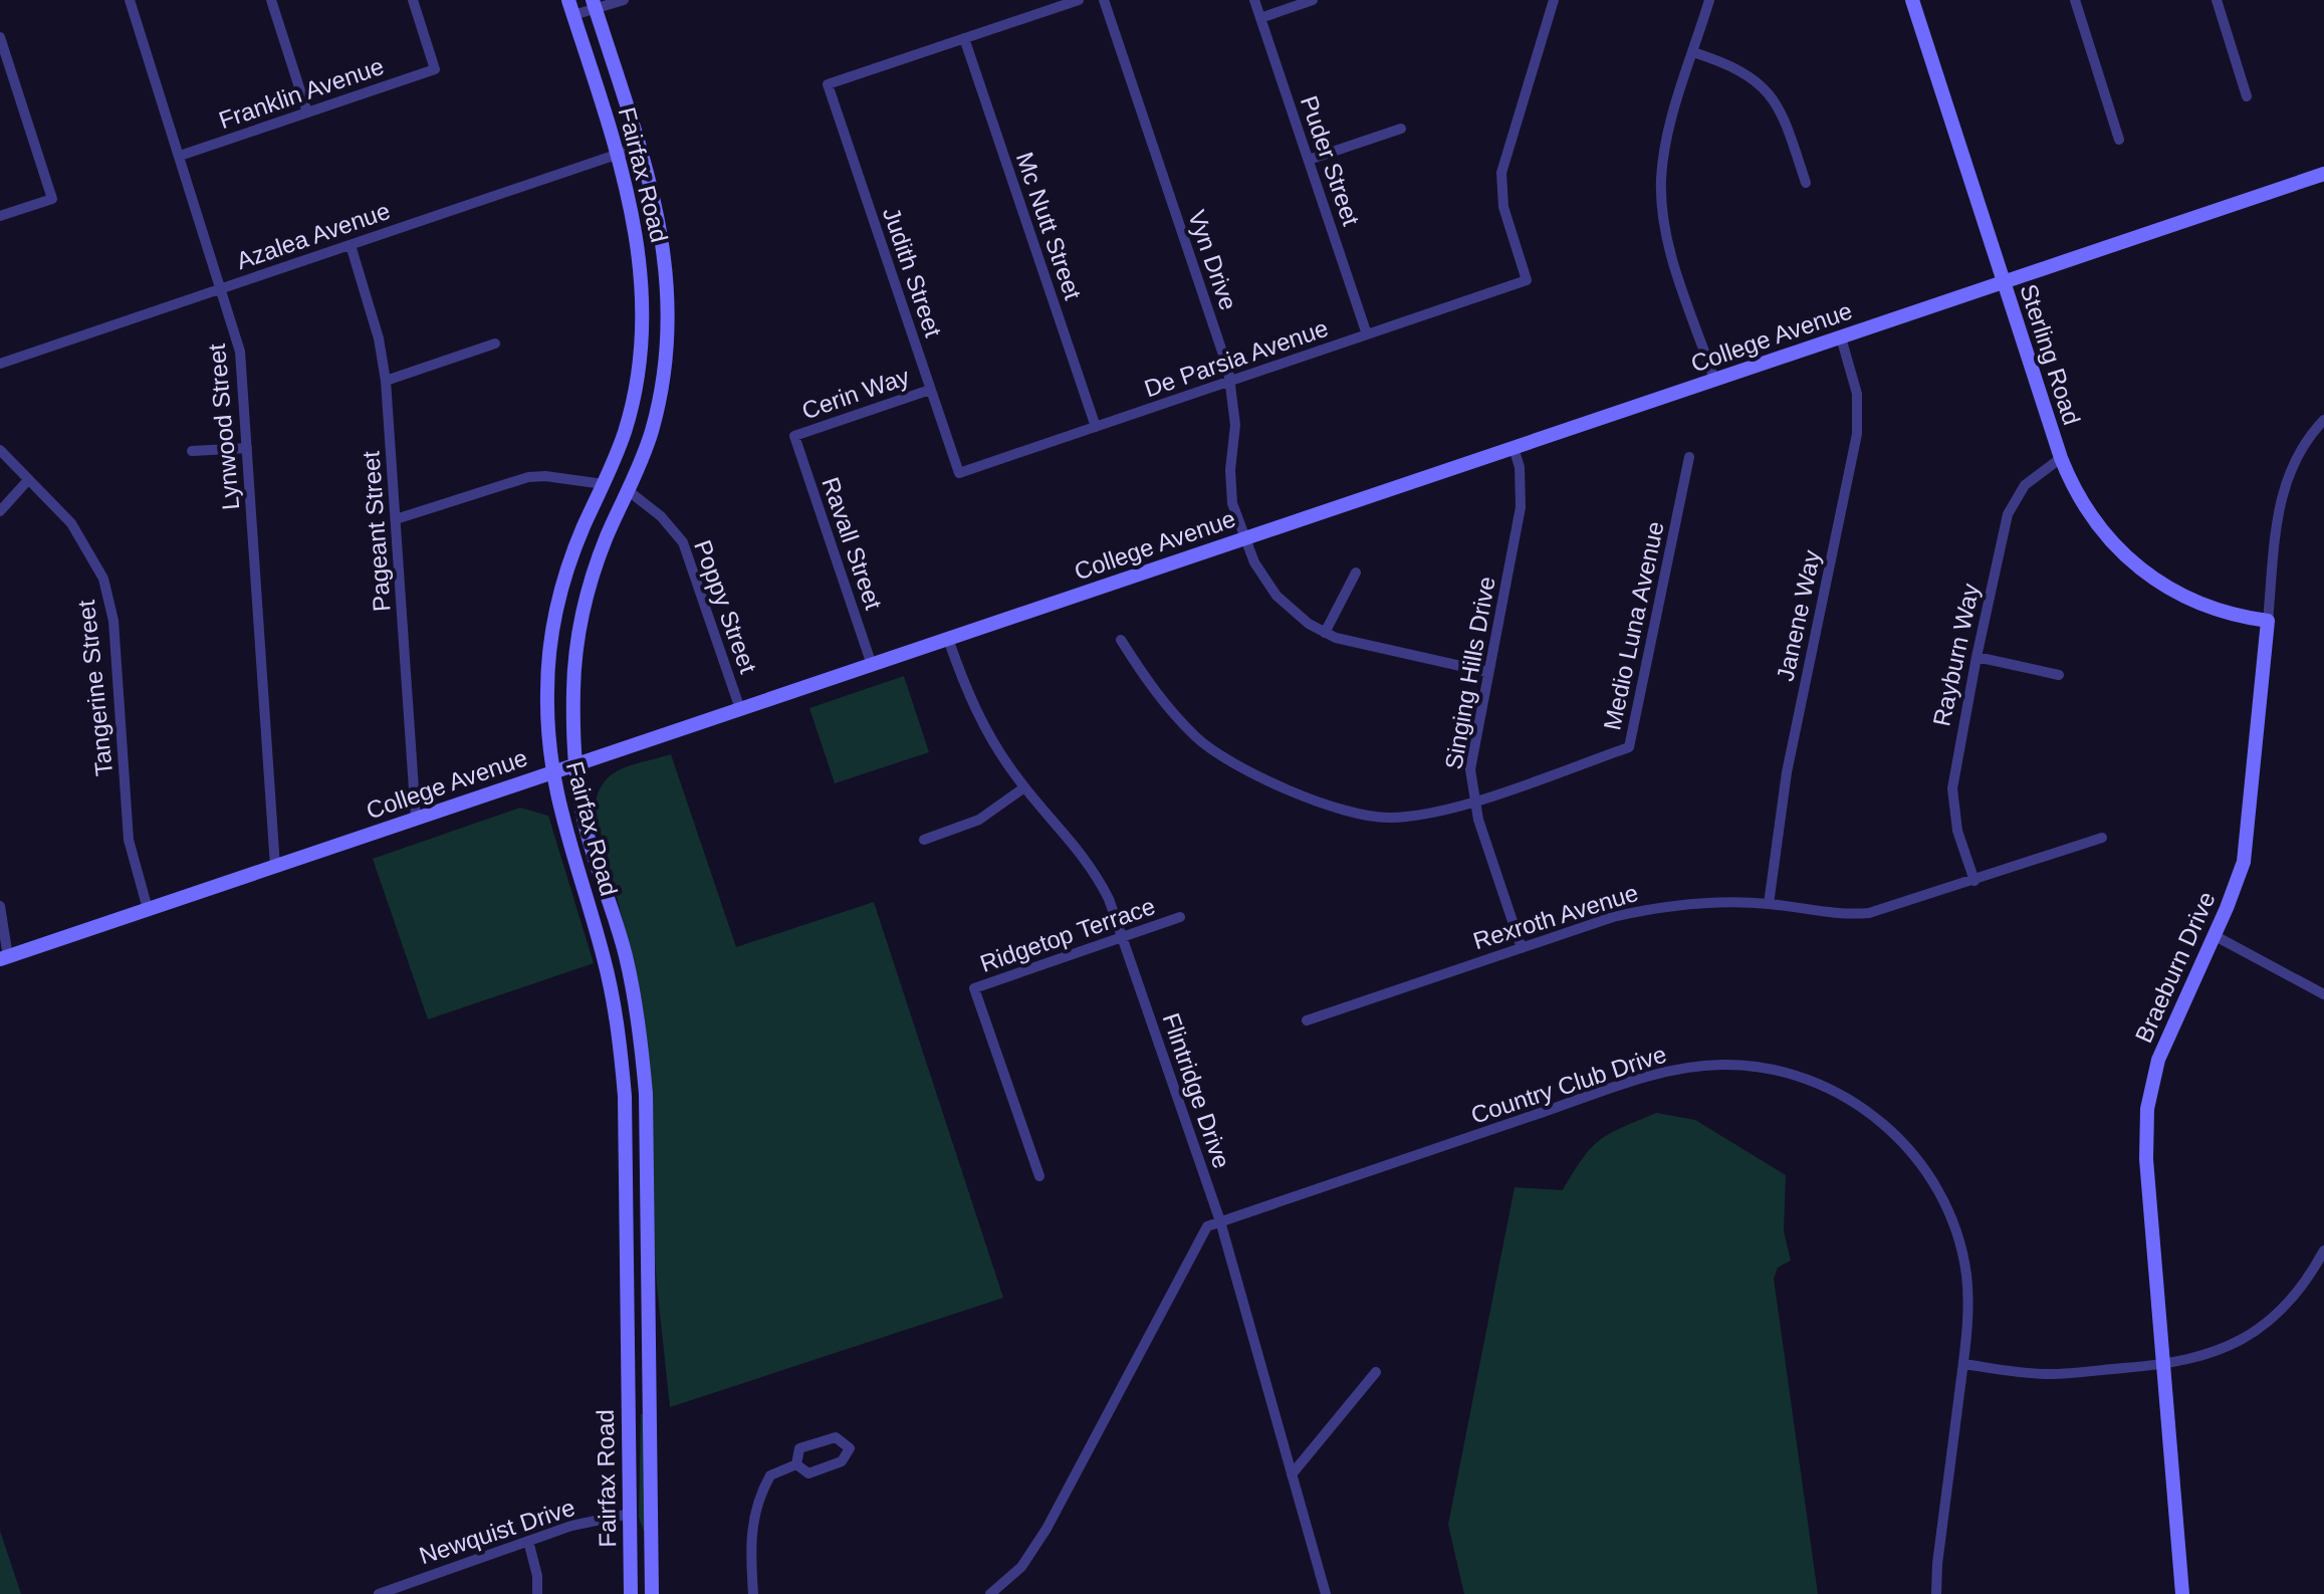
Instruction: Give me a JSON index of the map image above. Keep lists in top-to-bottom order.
{
  "streets": {
    "street": [
      "Franklin Avenue",
      "Puder Street",
      "Fairfax Road",
      "Mc Nutt Street",
      "Azalea Avenue",
      "Vyn Drive",
      "Judith Street",
      "College Avenue",
      "Sterling Road",
      "De Parsia Avenue",
      "Cerin Way",
      "Lynwood Street",
      "Pageant Street",
      "Ravall Street",
      "Poppy Street",
      "Janene Way",
      "Medio Luna Avenue",
      "Rayburn Way",
      "Singing Hills Drive",
      "Tangerine Street",
      "Rexroth Avenue",
      "Ridgetop Terrace",
      "Braeburn Drive",
      "Country Club Drive",
      "Flintridge Drive",
      "Newquist Drive"
    ]
  },
  "crossings": [
    ["Franklin Avenue", "Lynwood Street"],
    ["Puder Street", "De Parsia Avenue"],
    ["Fairfax Road", "Azalea Avenue"],
    ["Fairfax Road", "College Avenue"],
    ["Fairfax Road", "Poppy Street"],
    ["Fairfax Road", "Newquist Drive"],
    ["Mc Nutt Street", "Judith Street"],
    ["Mc Nutt Street", "De Parsia Avenue"],
    ["Azalea Avenue", "Lynwood Street"],
    ["Azalea Avenue", "Pageant Street"],
    ["Vyn Drive", "College Avenue"],
    ["Vyn Drive", "De Parsia Avenue"],
    ["Vyn Drive", "Singing Hills Drive"],
    ["Judith Street", "De Parsia Avenue"],
    ["Judith Street", "Cerin Way"],
    ["College Avenue", "Sterling Road"],
    ["College Avenue", "Lynwood Street"],
    ["College Avenue", "Pageant Street"],
    ["College Avenue", "Ravall Street"],
    ["College Avenue", "Poppy Street"],
    ["College Avenue", "Janene Way"],
    ["College Avenue", "Singing Hills Drive"],
    ["College Avenue", "Tangerine Street"],
    ["College Avenue", "Flintridge Drive"],
    ["Sterling Road", "Rayburn Way"],
    ["Sterling Road", "Braeburn Drive"],
    ["Cerin Way", "Ravall Street"],
    ["Janene Way", "Rexroth Avenue"],
    ["Medio Luna Avenue", "Singing Hills Drive"],
    ["Rayburn Way", "Rexroth Avenue"],
    ["Singing Hills Drive", "Rexroth Avenue"],
    ["Ridgetop Terrace", "Flintridge Drive"],
    ["Country Club Drive", "Flintridge Drive"]
  ]
}
